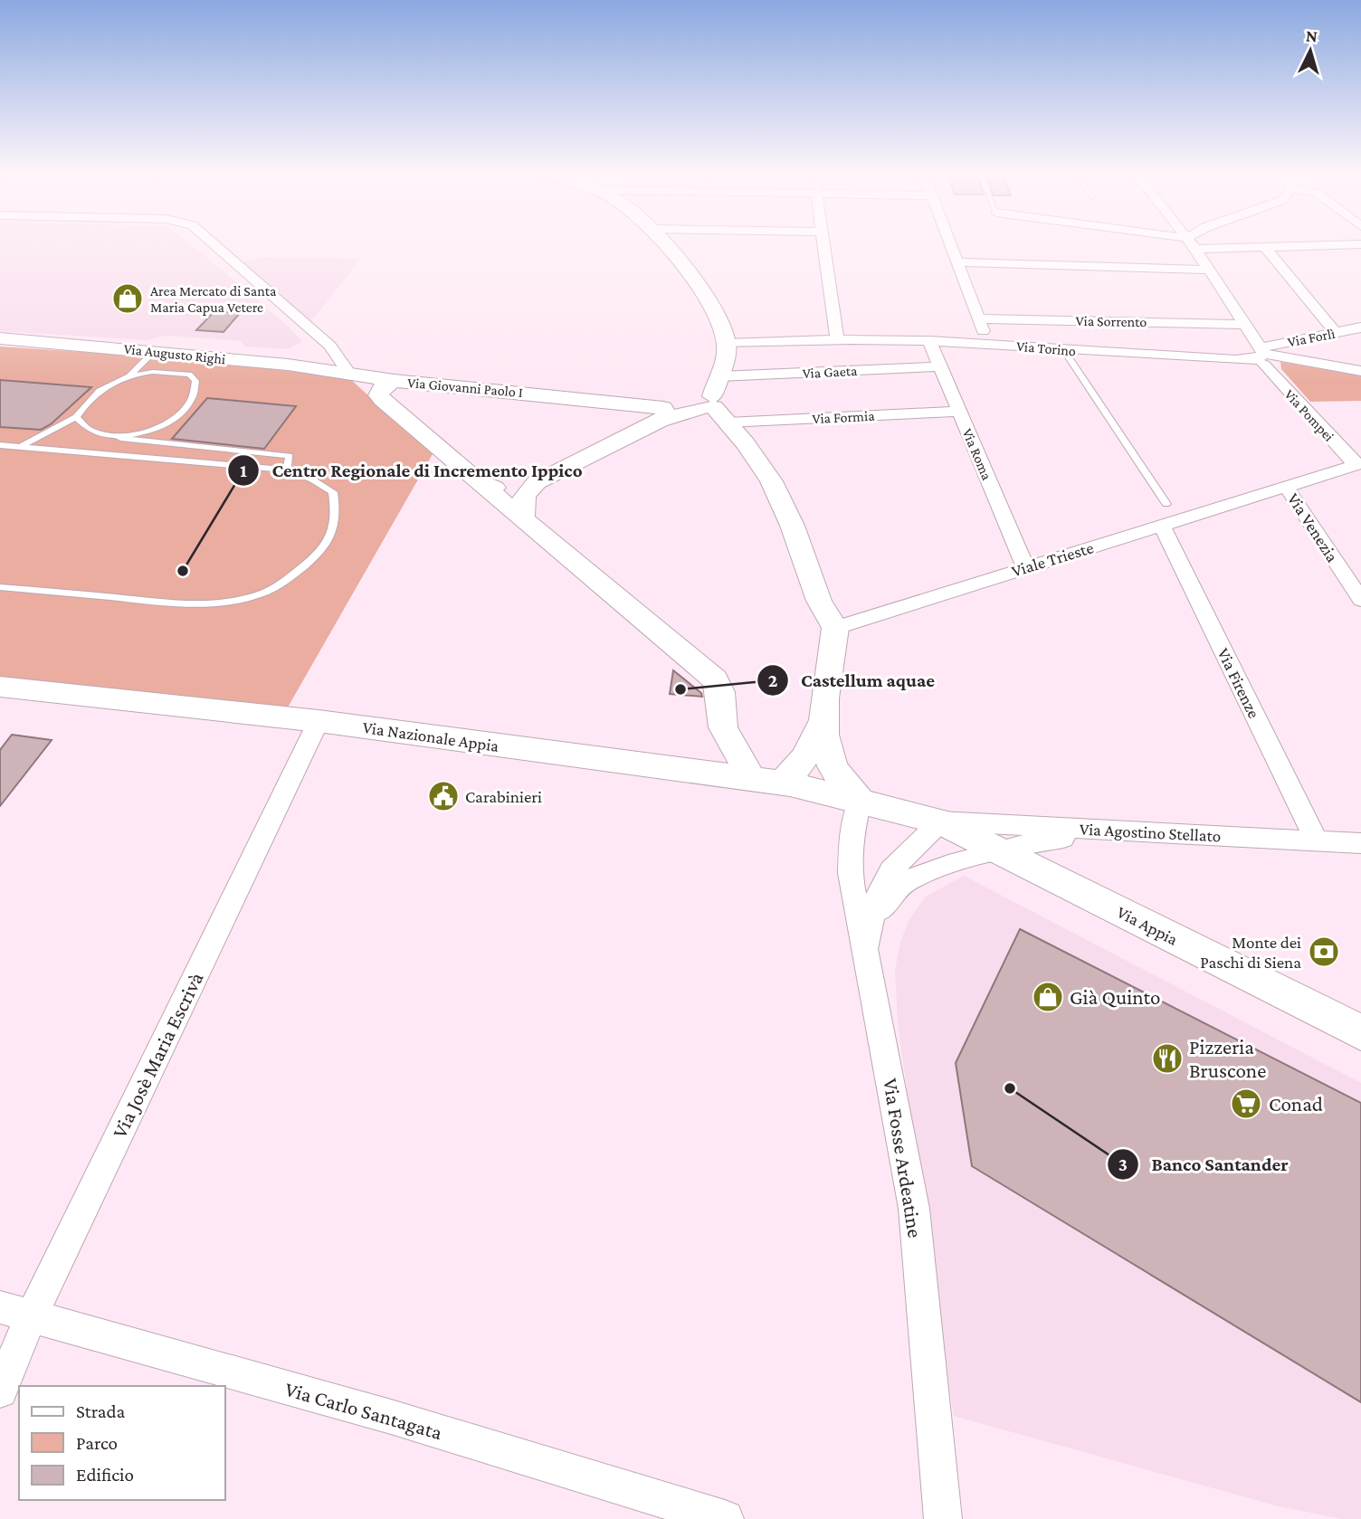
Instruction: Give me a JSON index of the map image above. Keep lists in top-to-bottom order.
{
  "streets": {
    "street": [
      "Via Sorrento",
      "Via Forlì",
      "Via Torino",
      "Via Augusto Righi",
      "Via Gaeta",
      "Via Giovanni Paolo I",
      "Via Pompei",
      "Via Formia",
      "Via Roma",
      "Via Venezia",
      "Viale Trieste",
      "Via Firenze",
      "Via Nazionale Appia",
      "Via Agostino Stellato",
      "Via Appia",
      "Via Josè Maria Escrivà",
      "Via Fosse Ardeatine",
      "Via Carlo Santagata"
    ]
  },
  "crossings": [
    ["Via Sorrento", "Via Pompei"],
    ["Via Forlì", "Via Torino"],
    ["Via Forlì", "Via Pompei"],
    ["Via Torino", "Via Pompei"],
    ["Via Torino", "Via Roma"],
    ["Via Augusto Righi", "Via Giovanni Paolo I"],
    ["Via Gaeta", "Via Giovanni Paolo I"],
    ["Via Gaeta", "Via Formia"],
    ["Via Gaeta", "Via Roma"],
    ["Via Giovanni Paolo I", "Via Formia"],
    ["Via Pompei", "Viale Trieste"],
    ["Via Formia", "Via Roma"],
    ["Via Roma", "Viale Trieste"],
    ["Via Venezia", "Viale Trieste"],
    ["Viale Trieste", "Via Firenze"],
    ["Via Firenze", "Via Agostino Stellato"],
    ["Via Nazionale Appia", "Via Appia"],
    ["Via Nazionale Appia", "Via Josè Maria Escrivà"],
    ["Via Nazionale Appia", "Via Fosse Ardeatine"],
    ["Via Agostino Stellato", "Via Appia"],
    ["Via Appia", "Via Fosse Ardeatine"],
    ["Via Josè Maria Escrivà", "Via Carlo Santagata"]
  ],
  "places": {
    "shop": ["Area Mercato di Santa Maria Capua Vetere", "Già Quinto"],
    "other": ["Centro Regionale di Incremento Ippico", "Castellum aquae", "Banco Santander"],
    "public building": ["Carabinieri"],
    "bank": ["Monte dei Paschi di Siena"],
    "restaurant": ["Pizzeria Bruscone"],
    "supermarket": ["Conad"]
  },
  "legend": ["Strada", "Parco", "Edificio"],
  "north": "top"
}
